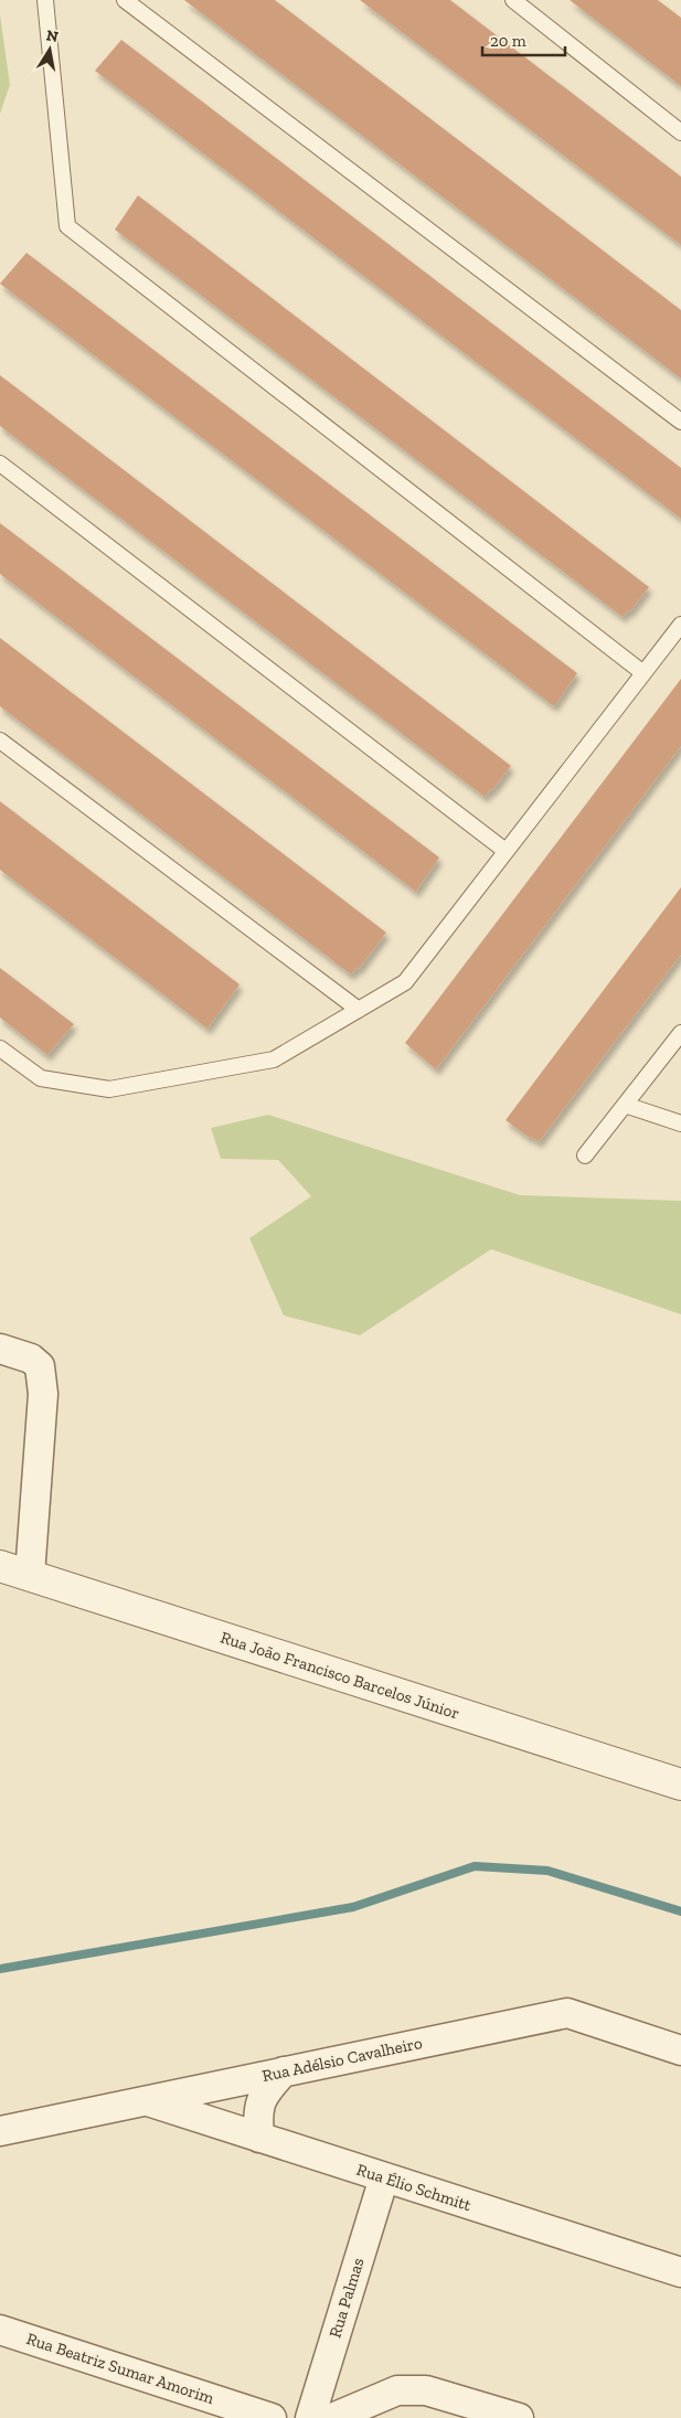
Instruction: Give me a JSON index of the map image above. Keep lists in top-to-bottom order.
{
  "streets": {
    "street": [
      "Rua João Francisco Barcelos Júnior",
      "Rua Adélsio Cavalheiro",
      "Rua Élio Schmitt",
      "Rua Palmas",
      "Rua Beatriz Sumar Amorim"
    ]
  },
  "crossings": [
    ["Rua Adélsio Cavalheiro", "Rua Élio Schmitt"],
    ["Rua Élio Schmitt", "Rua Palmas"]
  ],
  "scale_bar": "20 m",
  "north": "top"
}
